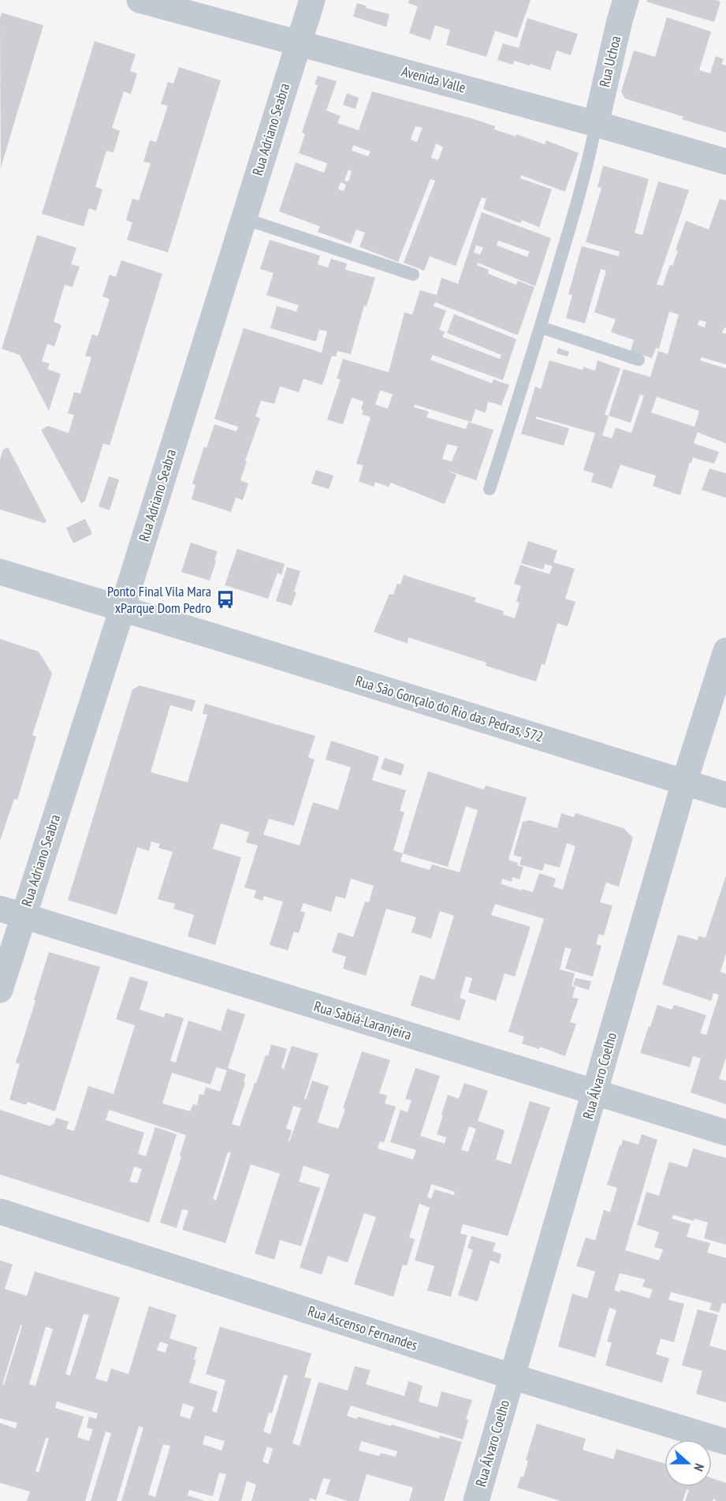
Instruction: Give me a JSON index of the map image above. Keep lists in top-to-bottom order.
{
  "streets": {
    "street": [
      "Rua Uchoa",
      "Avenida Valle",
      "Rua Adriano Seabra",
      "Rua São Gonçalo do Rio das Pedras, 572",
      "Rua Sabiá-Laranjeira",
      "Rua Álvaro Coelho",
      "Rua Ascenso Fernandes"
    ]
  },
  "crossings": [
    ["Rua Uchoa", "Avenida Valle"],
    ["Avenida Valle", "Rua Adriano Seabra"],
    ["Rua Adriano Seabra", "Rua São Gonçalo do Rio das Pedras, 572"],
    ["Rua Adriano Seabra", "Rua Sabiá-Laranjeira"],
    ["Rua São Gonçalo do Rio das Pedras, 572", "Rua Álvaro Coelho"],
    ["Rua Sabiá-Laranjeira", "Rua Álvaro Coelho"],
    ["Rua Álvaro Coelho", "Rua Ascenso Fernandes"]
  ],
  "places": {
    "bus stop": ["Ponto Final Vila Mara xParque Dom Pedro"]
  },
  "north": "right"
}
